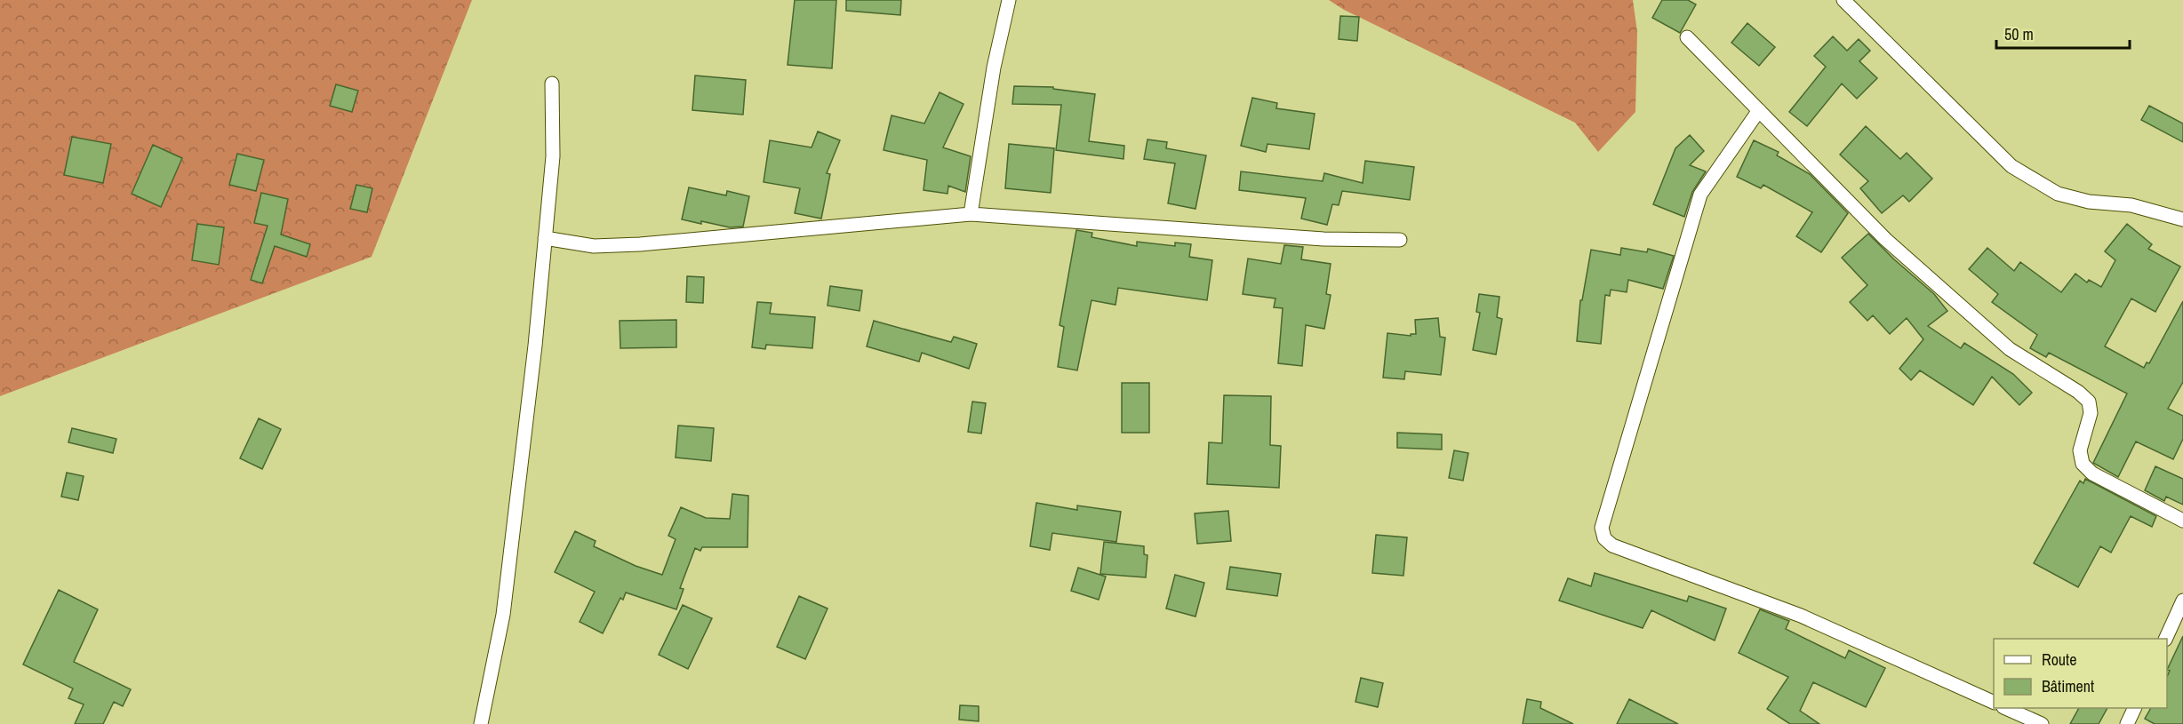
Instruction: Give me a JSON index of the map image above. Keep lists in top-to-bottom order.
{
  "legend": ["Route", "Bâtiment"],
  "scale_bar": "50 m"
}
